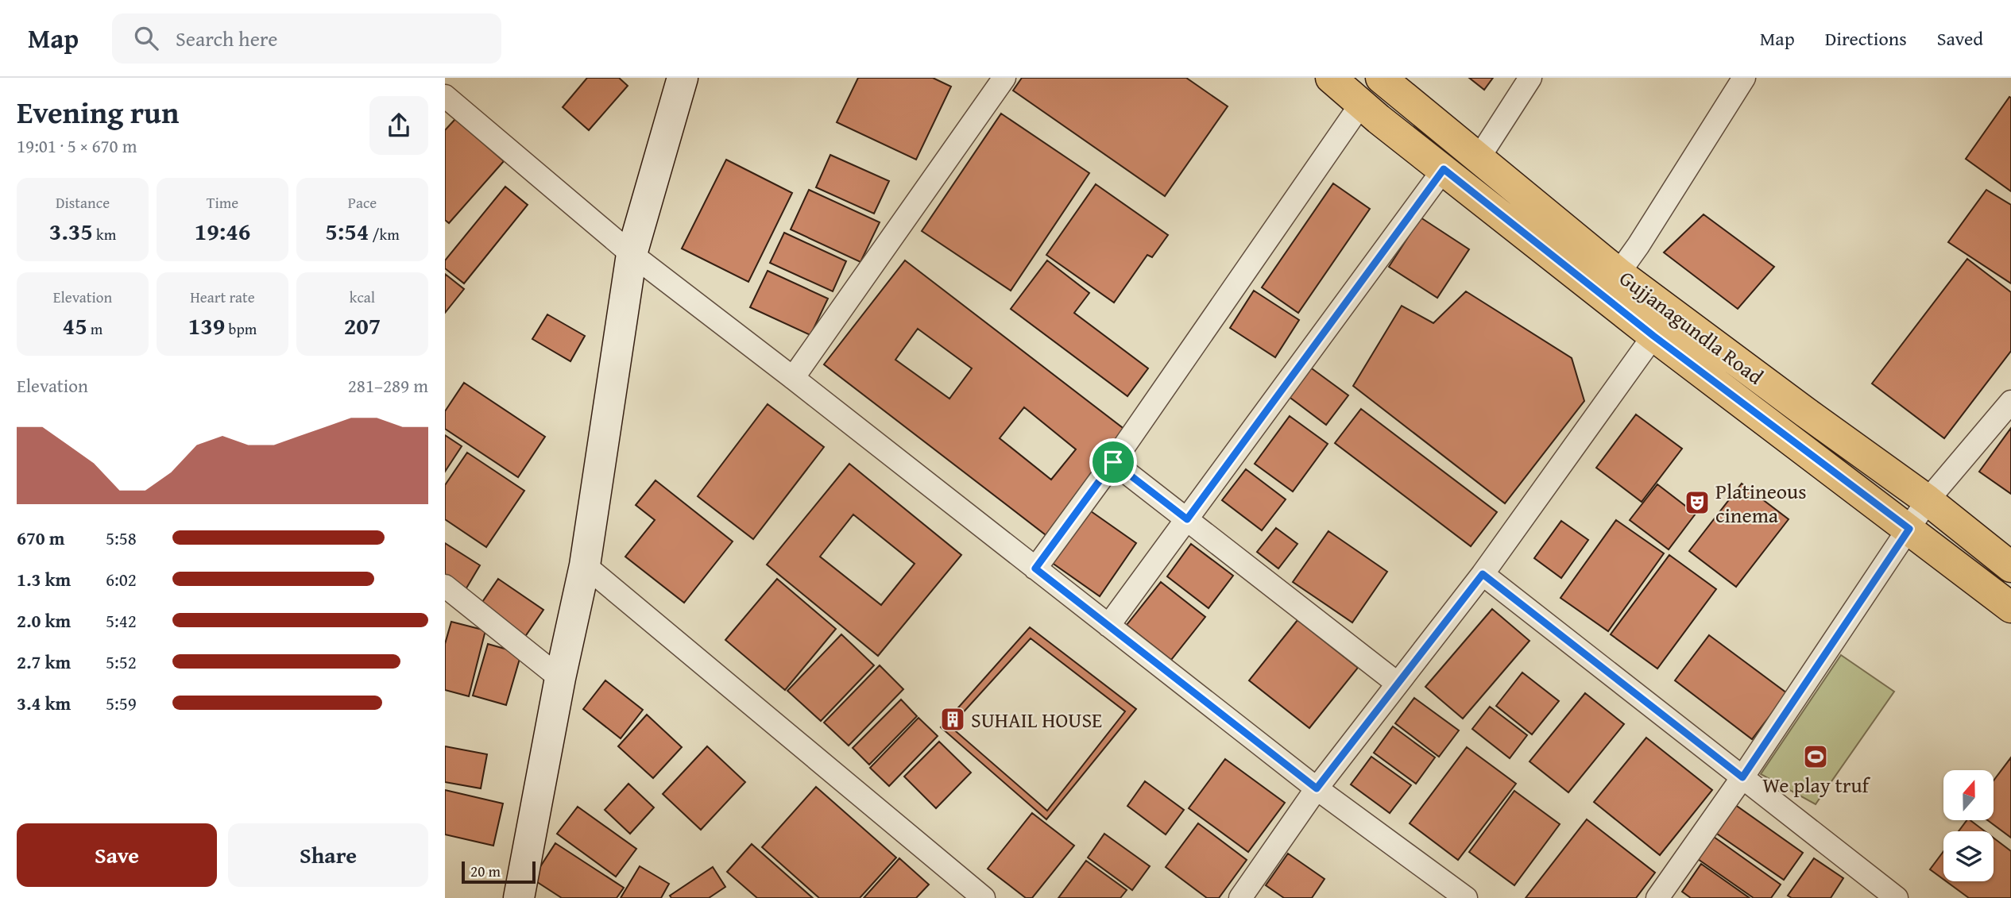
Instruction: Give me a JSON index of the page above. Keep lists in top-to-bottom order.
{
  "streets": {
    "main road": ["Gujjanagundla Road"]
  },
  "places": {
    "theatre": ["Platineous cinema"],
    "building": ["SUHAIL HOUSE"],
    "sports": ["We play truf"]
  },
  "scale_bar": "20 m",
  "north": "top",
  "page": {
    "header": "Map",
    "search": "Search here",
    "nav": ["Map", "Directions", "Saved"],
    "heading": ["Evening run", "19:01 · 5 × 670 m"],
    "stats": [
      ["Distance", "3.35 km"],
      ["Time", "19:46"],
      ["Pace", "5:54 /km"],
      ["Elevation", "45 m"],
      ["Heart rate", "139 bpm"],
      ["kcal", "207"]
    ],
    "chart": ["Elevation", "281–289 m"],
    "list": [
      {
        "name": "670 m",
        "note": "5:58"
      },
      {
        "name": "1.3 km",
        "note": "6:02"
      },
      {
        "name": "2.0 km",
        "note": "5:42"
      },
      {
        "name": "2.7 km",
        "note": "5:52"
      },
      {
        "name": "3.4 km",
        "note": "5:59"
      }
    ],
    "buttons": ["Save", "Share"],
    "scale": "20 m"
  }
}
